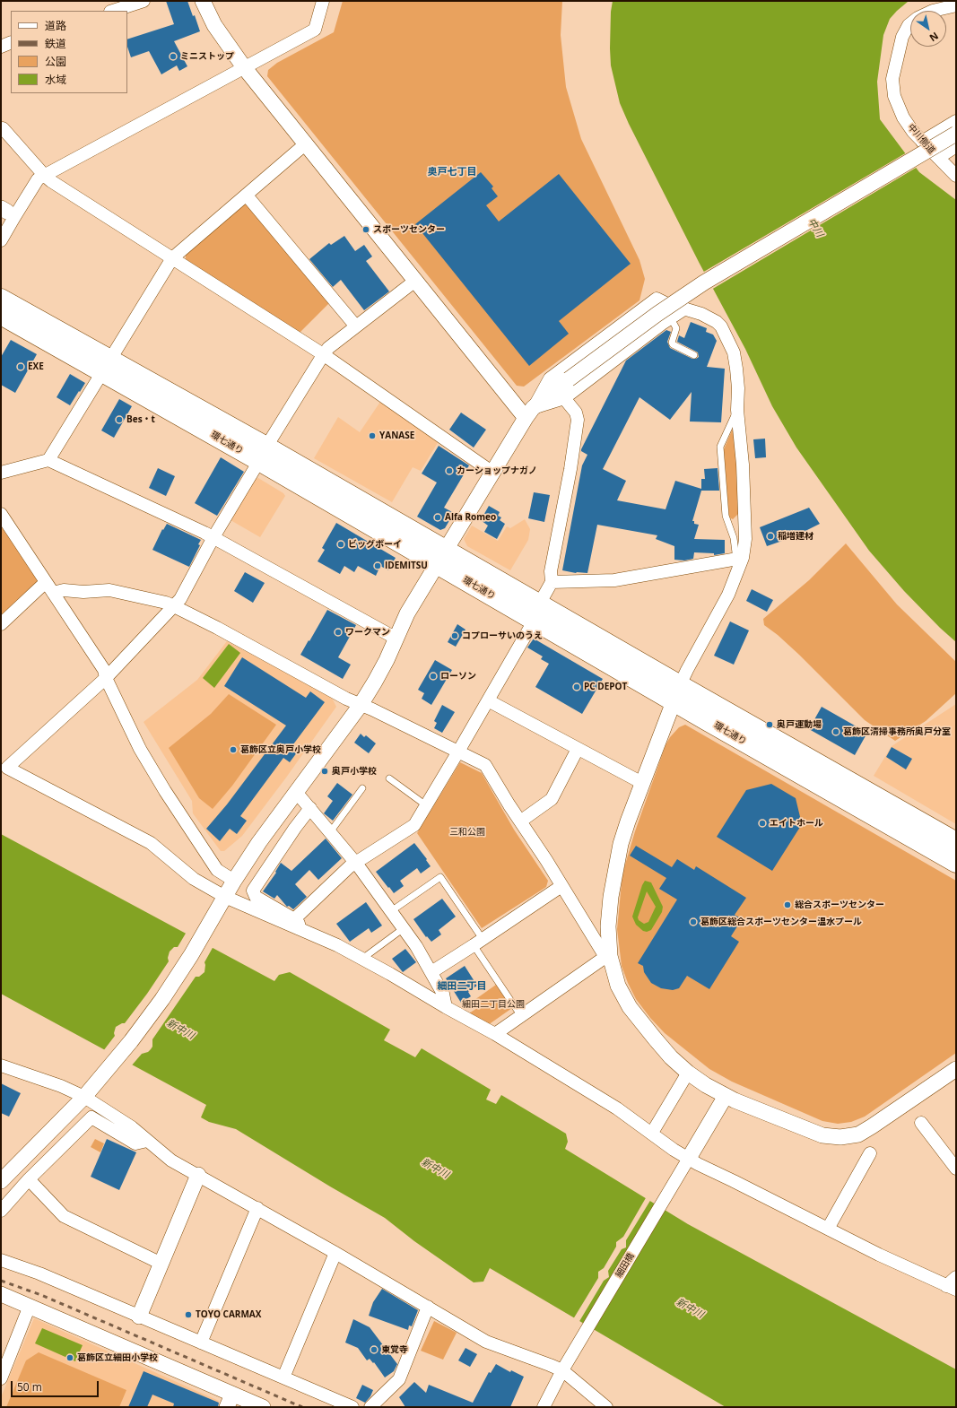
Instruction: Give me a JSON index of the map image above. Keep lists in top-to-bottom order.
{
  "streets": {
    "main road": ["環七通り"],
    "street": ["中川側道", "細田橋"]
  },
  "districts": ["奥戸七丁目", "細田二丁目"],
  "water": ["中川", "新中川"],
  "parks": ["三和公園", "細田二丁目公園"],
  "places": [
    "ミニストップ",
    "スポーツセンター",
    "EXE",
    "Bes・t",
    "YANASE",
    "カーショップナガノ",
    "Alfa Romeo",
    "稲増建材",
    "ビッグボーイ",
    "IDEMITSU",
    "ワークマン",
    "コプローサいのうえ",
    "ローソン",
    "PC DEPOT",
    "奥戸運動場",
    "葛飾区清掃事務所奥戸分室",
    "葛飾区立奥戸小学校",
    "奥戸小学校",
    "エイトホール",
    "総合スポーツセンター",
    "葛飾区総合スポーツセンター温水プール",
    "TOYO CARMAX",
    "東覚寺",
    "葛飾区立細田小学校"
  ],
  "legend": [
    "道路",
    "鉄道",
    "公園",
    "水域"
  ],
  "scale_bar": "50 m",
  "north": "bottom right"
}
